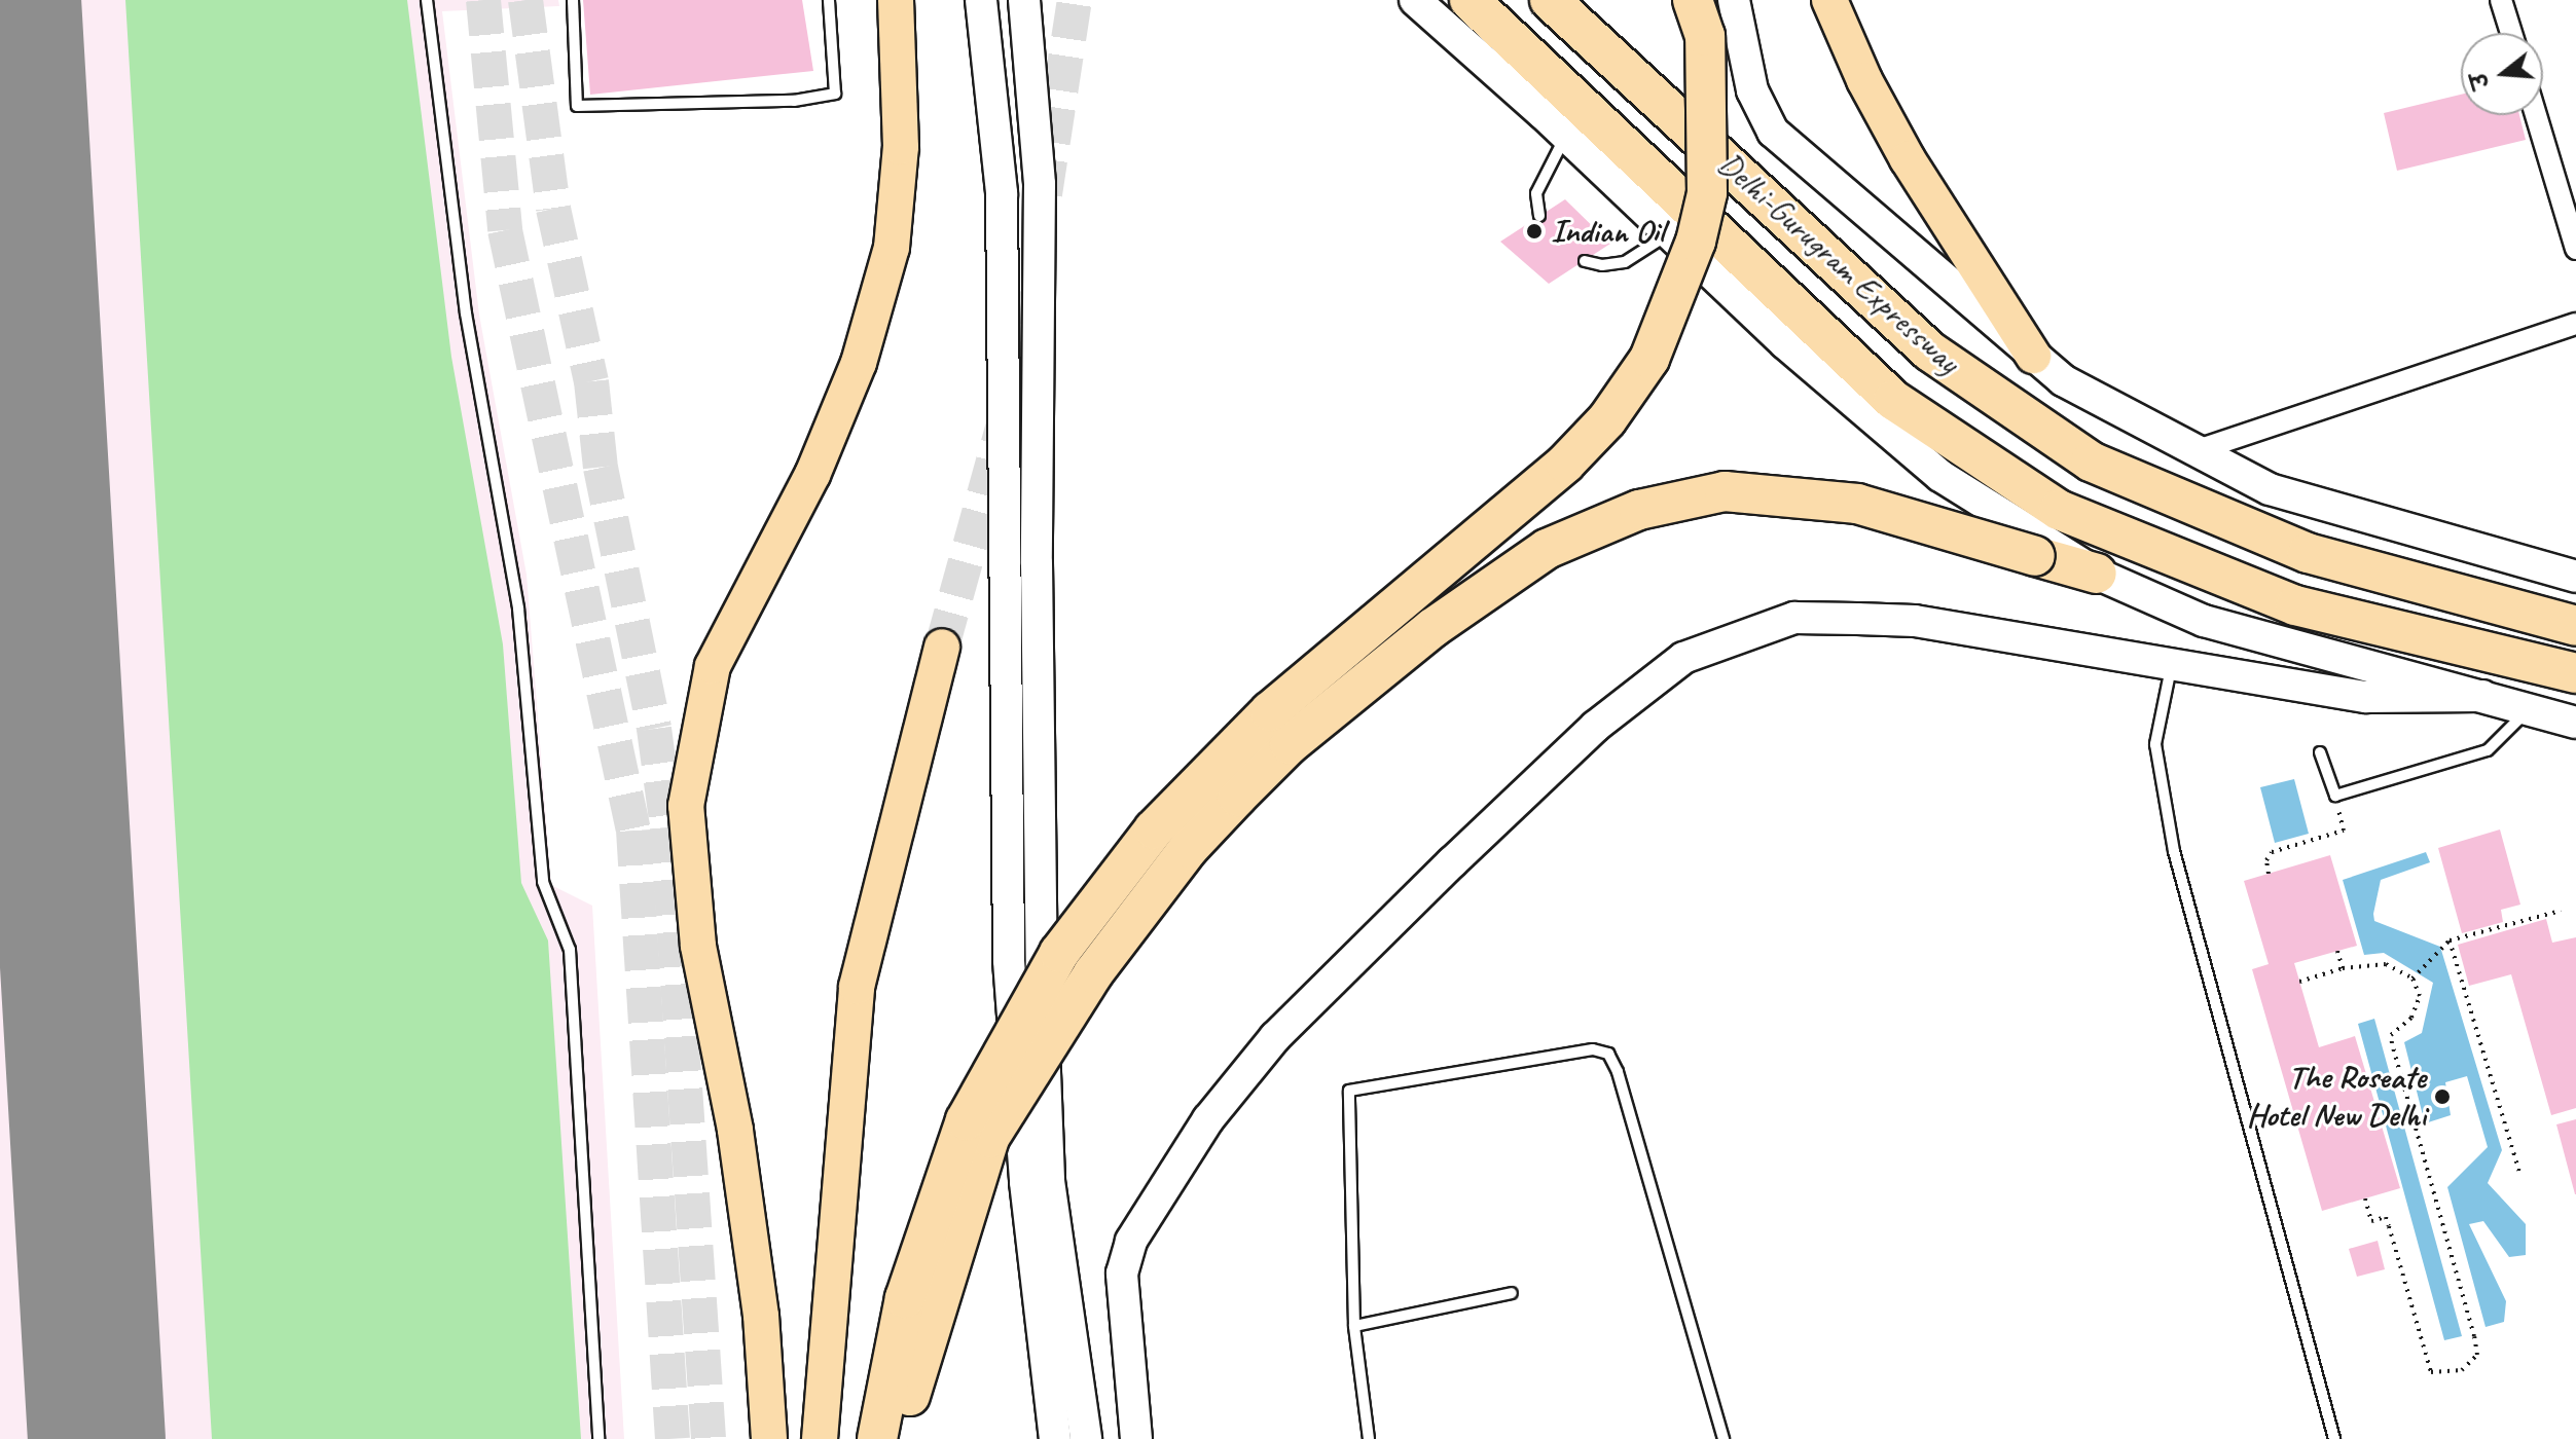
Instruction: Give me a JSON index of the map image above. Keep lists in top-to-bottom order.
{
  "streets": {
    "highway": ["Delhi-Gurugram Expressway"]
  },
  "places": ["Indian Oil", "The Roseate Hotel New Delhi"],
  "north": "left"
}
